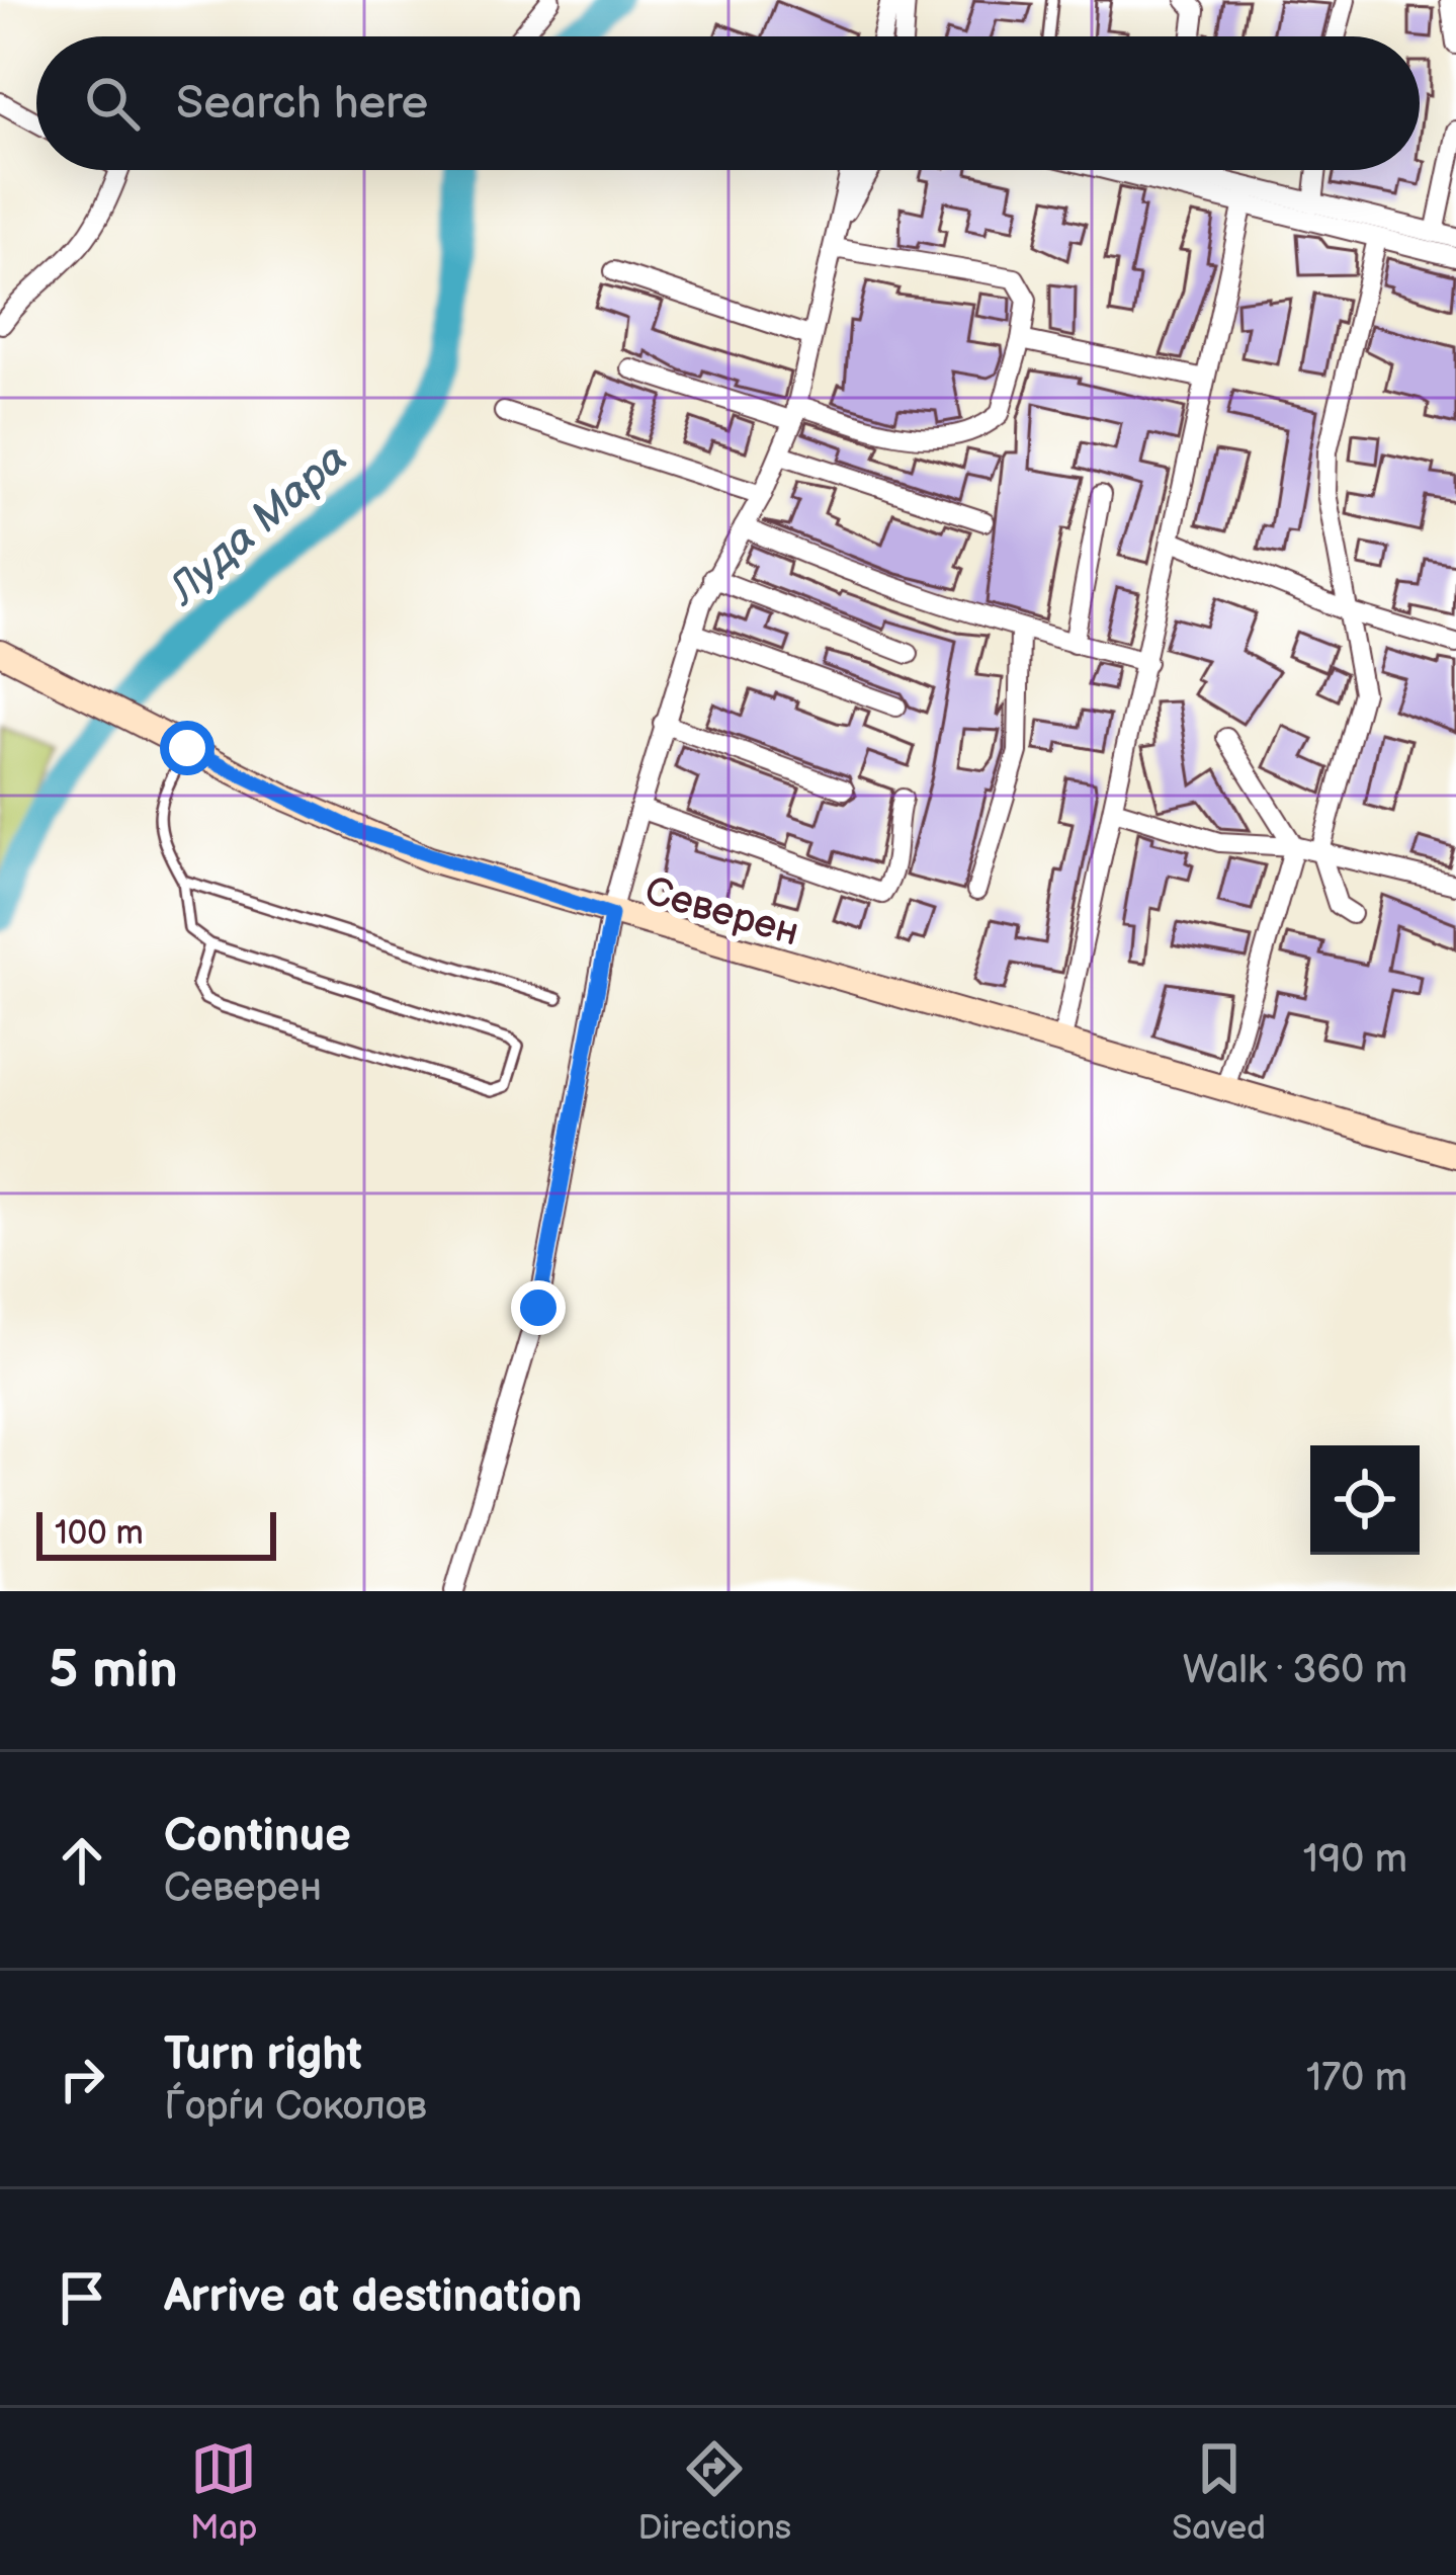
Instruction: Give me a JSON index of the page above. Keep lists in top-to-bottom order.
{
  "streets": {
    "main road": ["Северен"]
  },
  "water": ["Луда Мара"],
  "scale_bar": "100 m",
  "page": {
    "search": "Search here",
    "scale": "100 m",
    "heading": ["5 min", "Walk · 360 m"],
    "list": [
      ["Continue", "Северен", "190 m"],
      ["Turn right", "Ѓорѓи Соколов", "170 m"],
      "Arrive at destination"
    ],
    "nav": ["Map", "Directions", "Saved"]
  }
}
